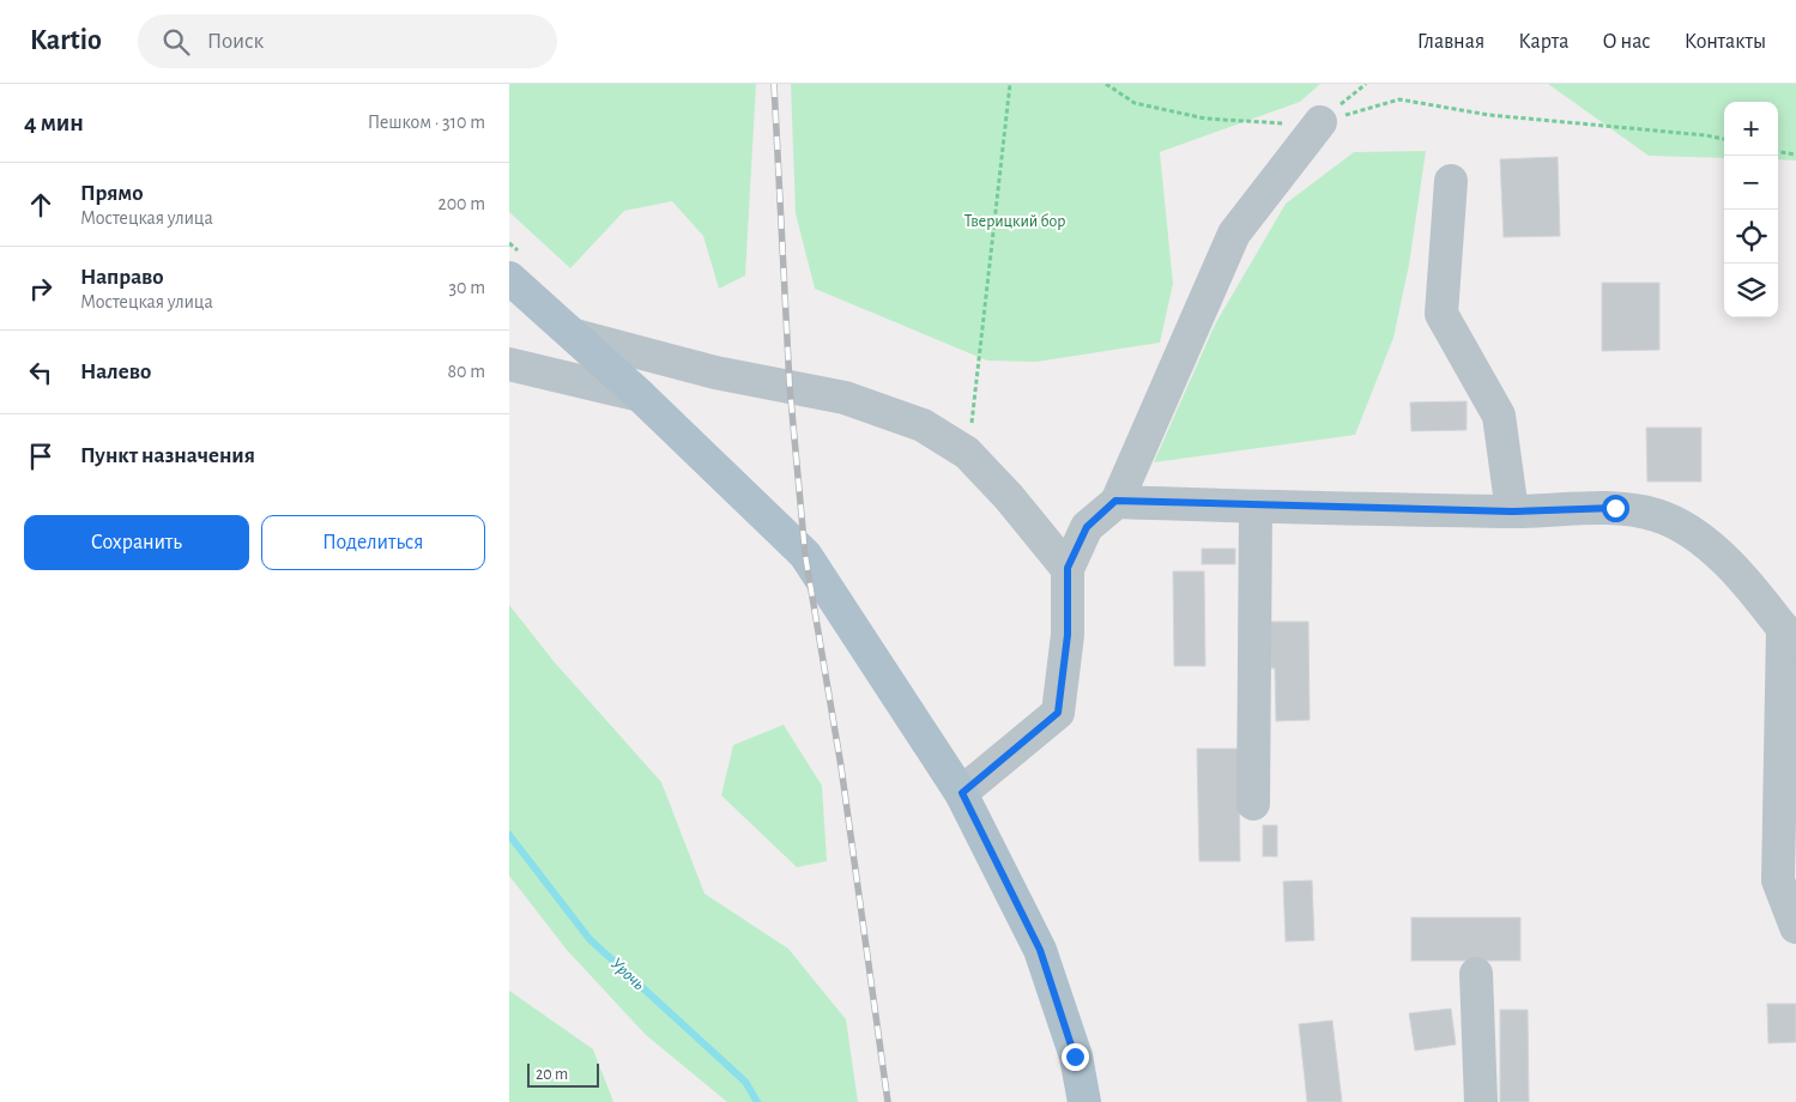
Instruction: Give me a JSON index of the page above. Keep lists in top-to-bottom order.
{
  "water": ["Урочь"],
  "parks": ["Тверицкий бор"],
  "scale_bar": "20 m",
  "page": {
    "header": "Kartio",
    "search": "Поиск",
    "nav": [
      "Главная",
      "Карта",
      "О нас",
      "Контакты"
    ],
    "heading": ["4 мин", "Пешком · 310 m"],
    "map_buttons": ["+", "−"],
    "list": [
      ["Прямо", "Мостецкая улица", "200 m"],
      ["Направо", "Мостецкая улица", "30 m"],
      ["Налево", "80 m"],
      "Пункт назначения"
    ],
    "buttons": ["Сохранить", "Поделиться"],
    "scale": "20 m"
  }
}
